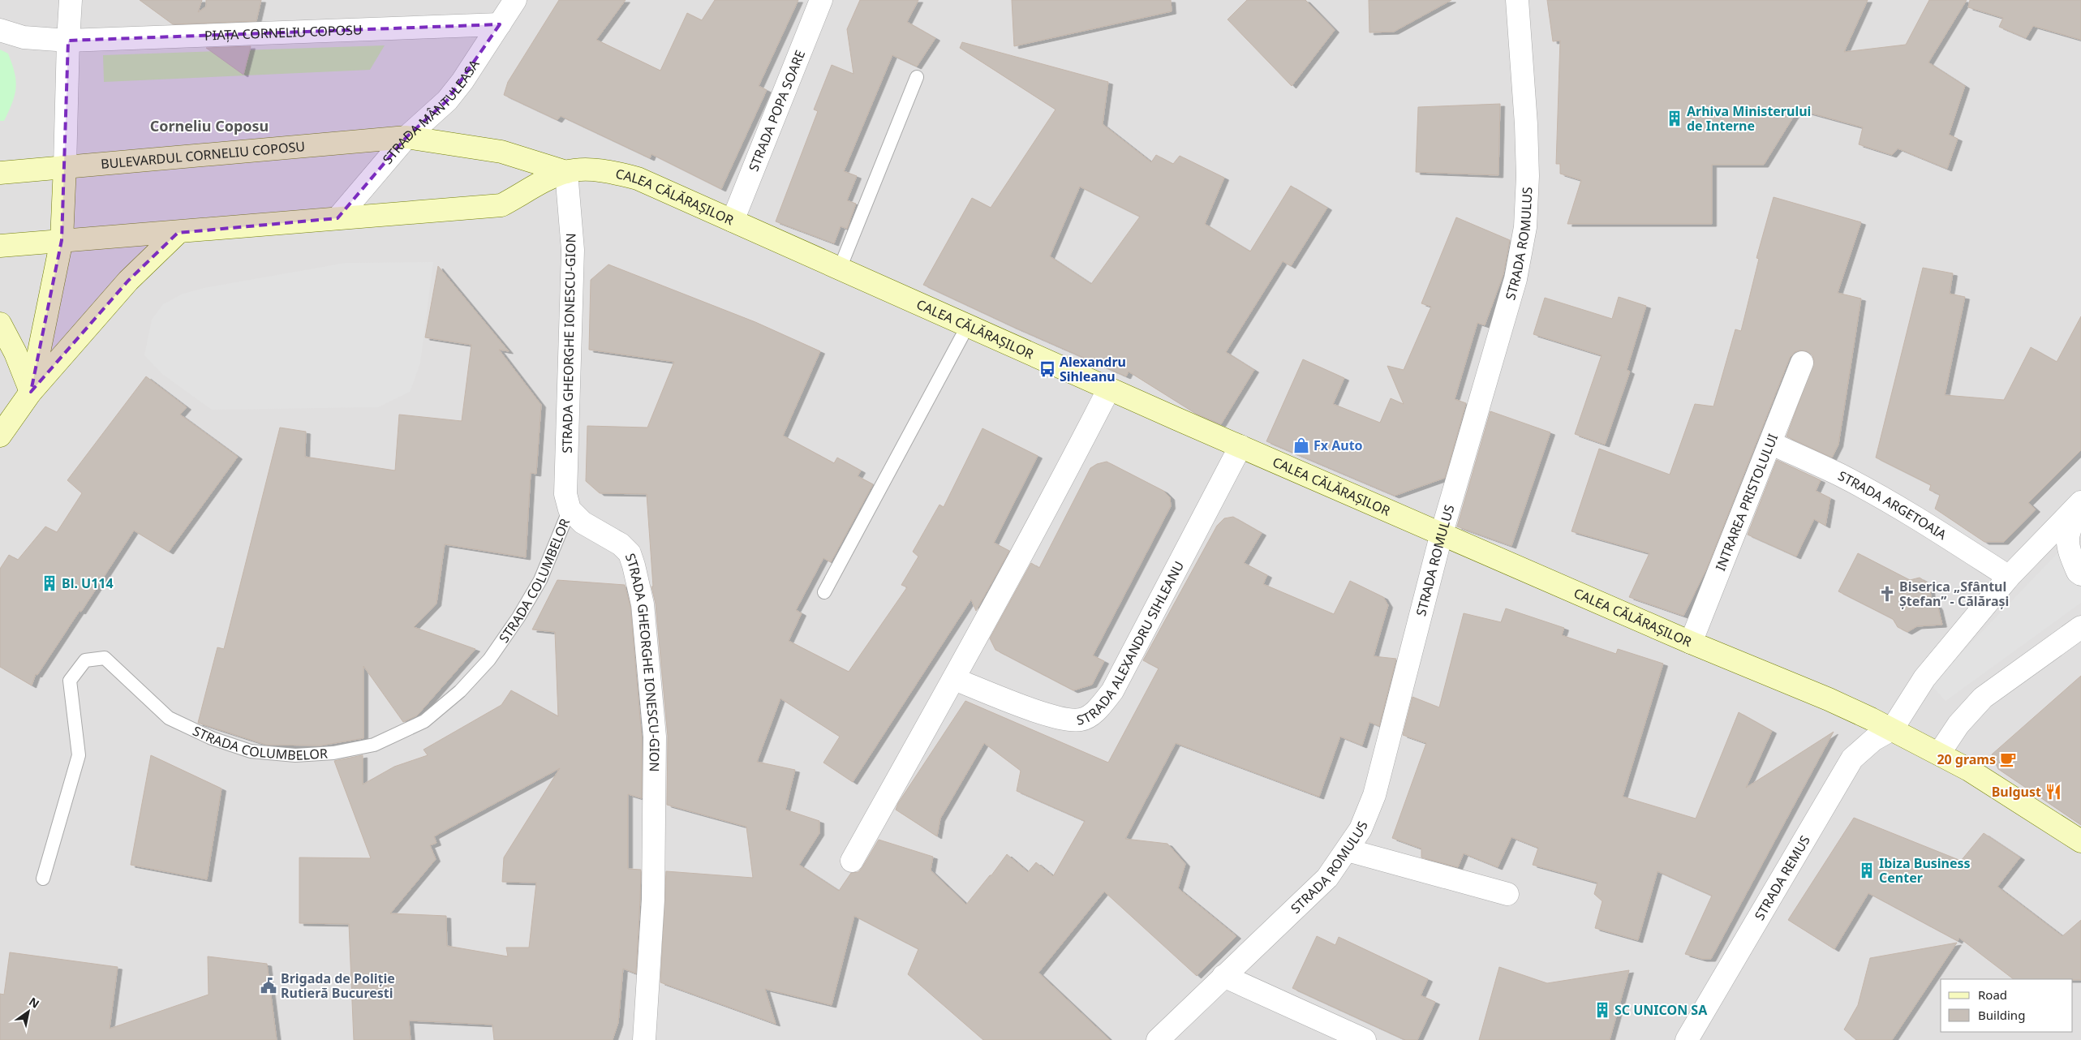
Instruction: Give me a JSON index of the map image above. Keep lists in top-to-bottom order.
{
  "streets": {
    "main road": ["BULEVARDUL CORNELIU COPOSU", "CALEA CĂLĂRAȘILOR"],
    "street": [
      "PIAȚA CORNELIU COPOSU",
      "STRADA POPA SOARE",
      "STRADA MÂNTULEASA",
      "STRADA ROMULUS",
      "STRADA GHEORGHE IONESCU-GION",
      "INTRAREA PRISTOLULUI",
      "STRADA ARGETOAIA",
      "STRADA ALEXANDRU SIHLEANU",
      "STRADA REMUS"
    ],
    "lane": ["STRADA COLUMBELOR"]
  },
  "crossings": [
    ["PIAȚA CORNELIU COPOSU", "STRADA MÂNTULEASA"],
    ["STRADA POPA SOARE", "CALEA CĂLĂRAȘILOR"],
    ["STRADA MÂNTULEASA", "BULEVARDUL CORNELIU COPOSU"],
    ["STRADA MÂNTULEASA", "CALEA CĂLĂRAȘILOR"],
    ["BULEVARDUL CORNELIU COPOSU", "CALEA CĂLĂRAȘILOR"],
    ["CALEA CĂLĂRAȘILOR", "STRADA ROMULUS"],
    ["CALEA CĂLĂRAȘILOR", "STRADA GHEORGHE IONESCU-GION"],
    ["CALEA CĂLĂRAȘILOR", "INTRAREA PRISTOLULUI"],
    ["CALEA CĂLĂRAȘILOR", "STRADA ALEXANDRU SIHLEANU"],
    ["CALEA CĂLĂRAȘILOR", "STRADA REMUS"],
    ["STRADA GHEORGHE IONESCU-GION", "STRADA COLUMBELOR"],
    ["INTRAREA PRISTOLULUI", "STRADA ARGETOAIA"]
  ],
  "districts": ["Corneliu Coposu"],
  "places": {
    "building": [
      "Arhiva Ministerului de Interne",
      "Bl. U114",
      "Ibiza Business Center",
      "SC UNICON SA"
    ],
    "bus stop": ["Alexandru Sihleanu"],
    "shop": ["Fx Auto"],
    "church": ["Biserica „Sfântul Ștefan” - Călărași"],
    "cafe": ["20 grams"],
    "restaurant": ["Bulgust"],
    "public building": ["Brigada de Poliție Rutieră Bucuresti"]
  },
  "legend": ["Road", "Building"],
  "north": "top right"
}
